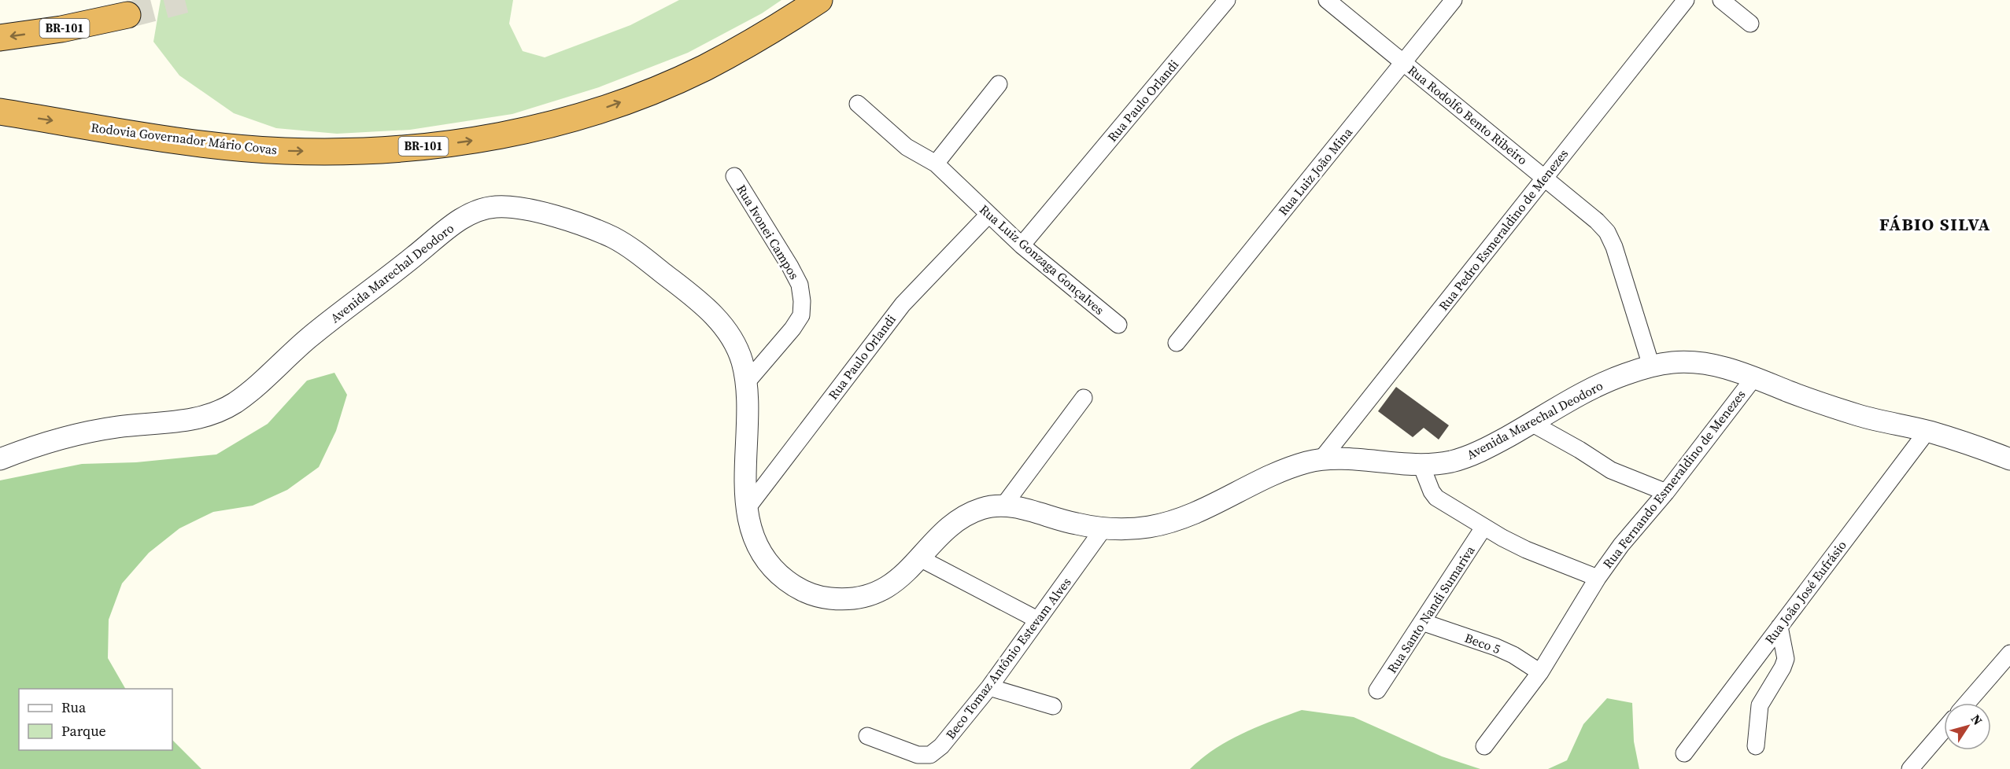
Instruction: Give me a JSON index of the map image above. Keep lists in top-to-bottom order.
{
  "streets": {
    "highway": ["BR-101", "Rodovia Governador Mário Covas"],
    "street": [
      "Rua Paulo Orlandi",
      "Rua Rodolfo Bento Ribeiro",
      "Rua Luiz João Mina",
      "Rua Pedro Esmeraldino de Menezes",
      "Rua Ivonei Campos",
      "Rua Luiz Gonzaga Gonçalves",
      "Avenida Marechal Deodoro",
      "Rua Fernando Esmeraldino de Menezes",
      "Rua João José Eufrásio",
      "Rua Santo Nandi Sumariva",
      "Beco 5",
      "Beco Tomaz Antônio Estevam Alves"
    ]
  },
  "crossings": [
    ["Rua Paulo Orlandi", "Rua Luiz Gonzaga Gonçalves"],
    ["Rua Paulo Orlandi", "Avenida Marechal Deodoro"],
    ["Rua Rodolfo Bento Ribeiro", "Rua Luiz João Mina"],
    ["Rua Rodolfo Bento Ribeiro", "Rua Pedro Esmeraldino de Menezes"],
    ["Rua Rodolfo Bento Ribeiro", "Avenida Marechal Deodoro"],
    ["Rua Pedro Esmeraldino de Menezes", "Avenida Marechal Deodoro"],
    ["Rua Ivonei Campos", "Avenida Marechal Deodoro"],
    ["Avenida Marechal Deodoro", "Rua Fernando Esmeraldino de Menezes"],
    ["Avenida Marechal Deodoro", "Rua João José Eufrásio"],
    ["Avenida Marechal Deodoro", "Beco Tomaz Antônio Estevam Alves"],
    ["Rua Fernando Esmeraldino de Menezes", "Beco 5"],
    ["Rua Santo Nandi Sumariva", "Beco 5"]
  ],
  "one_way": ["Rodovia Governador Mário Covas"],
  "districts": ["FÁBIO SILVA"],
  "legend": ["Rua", "Parque"],
  "north": "top right"
}
